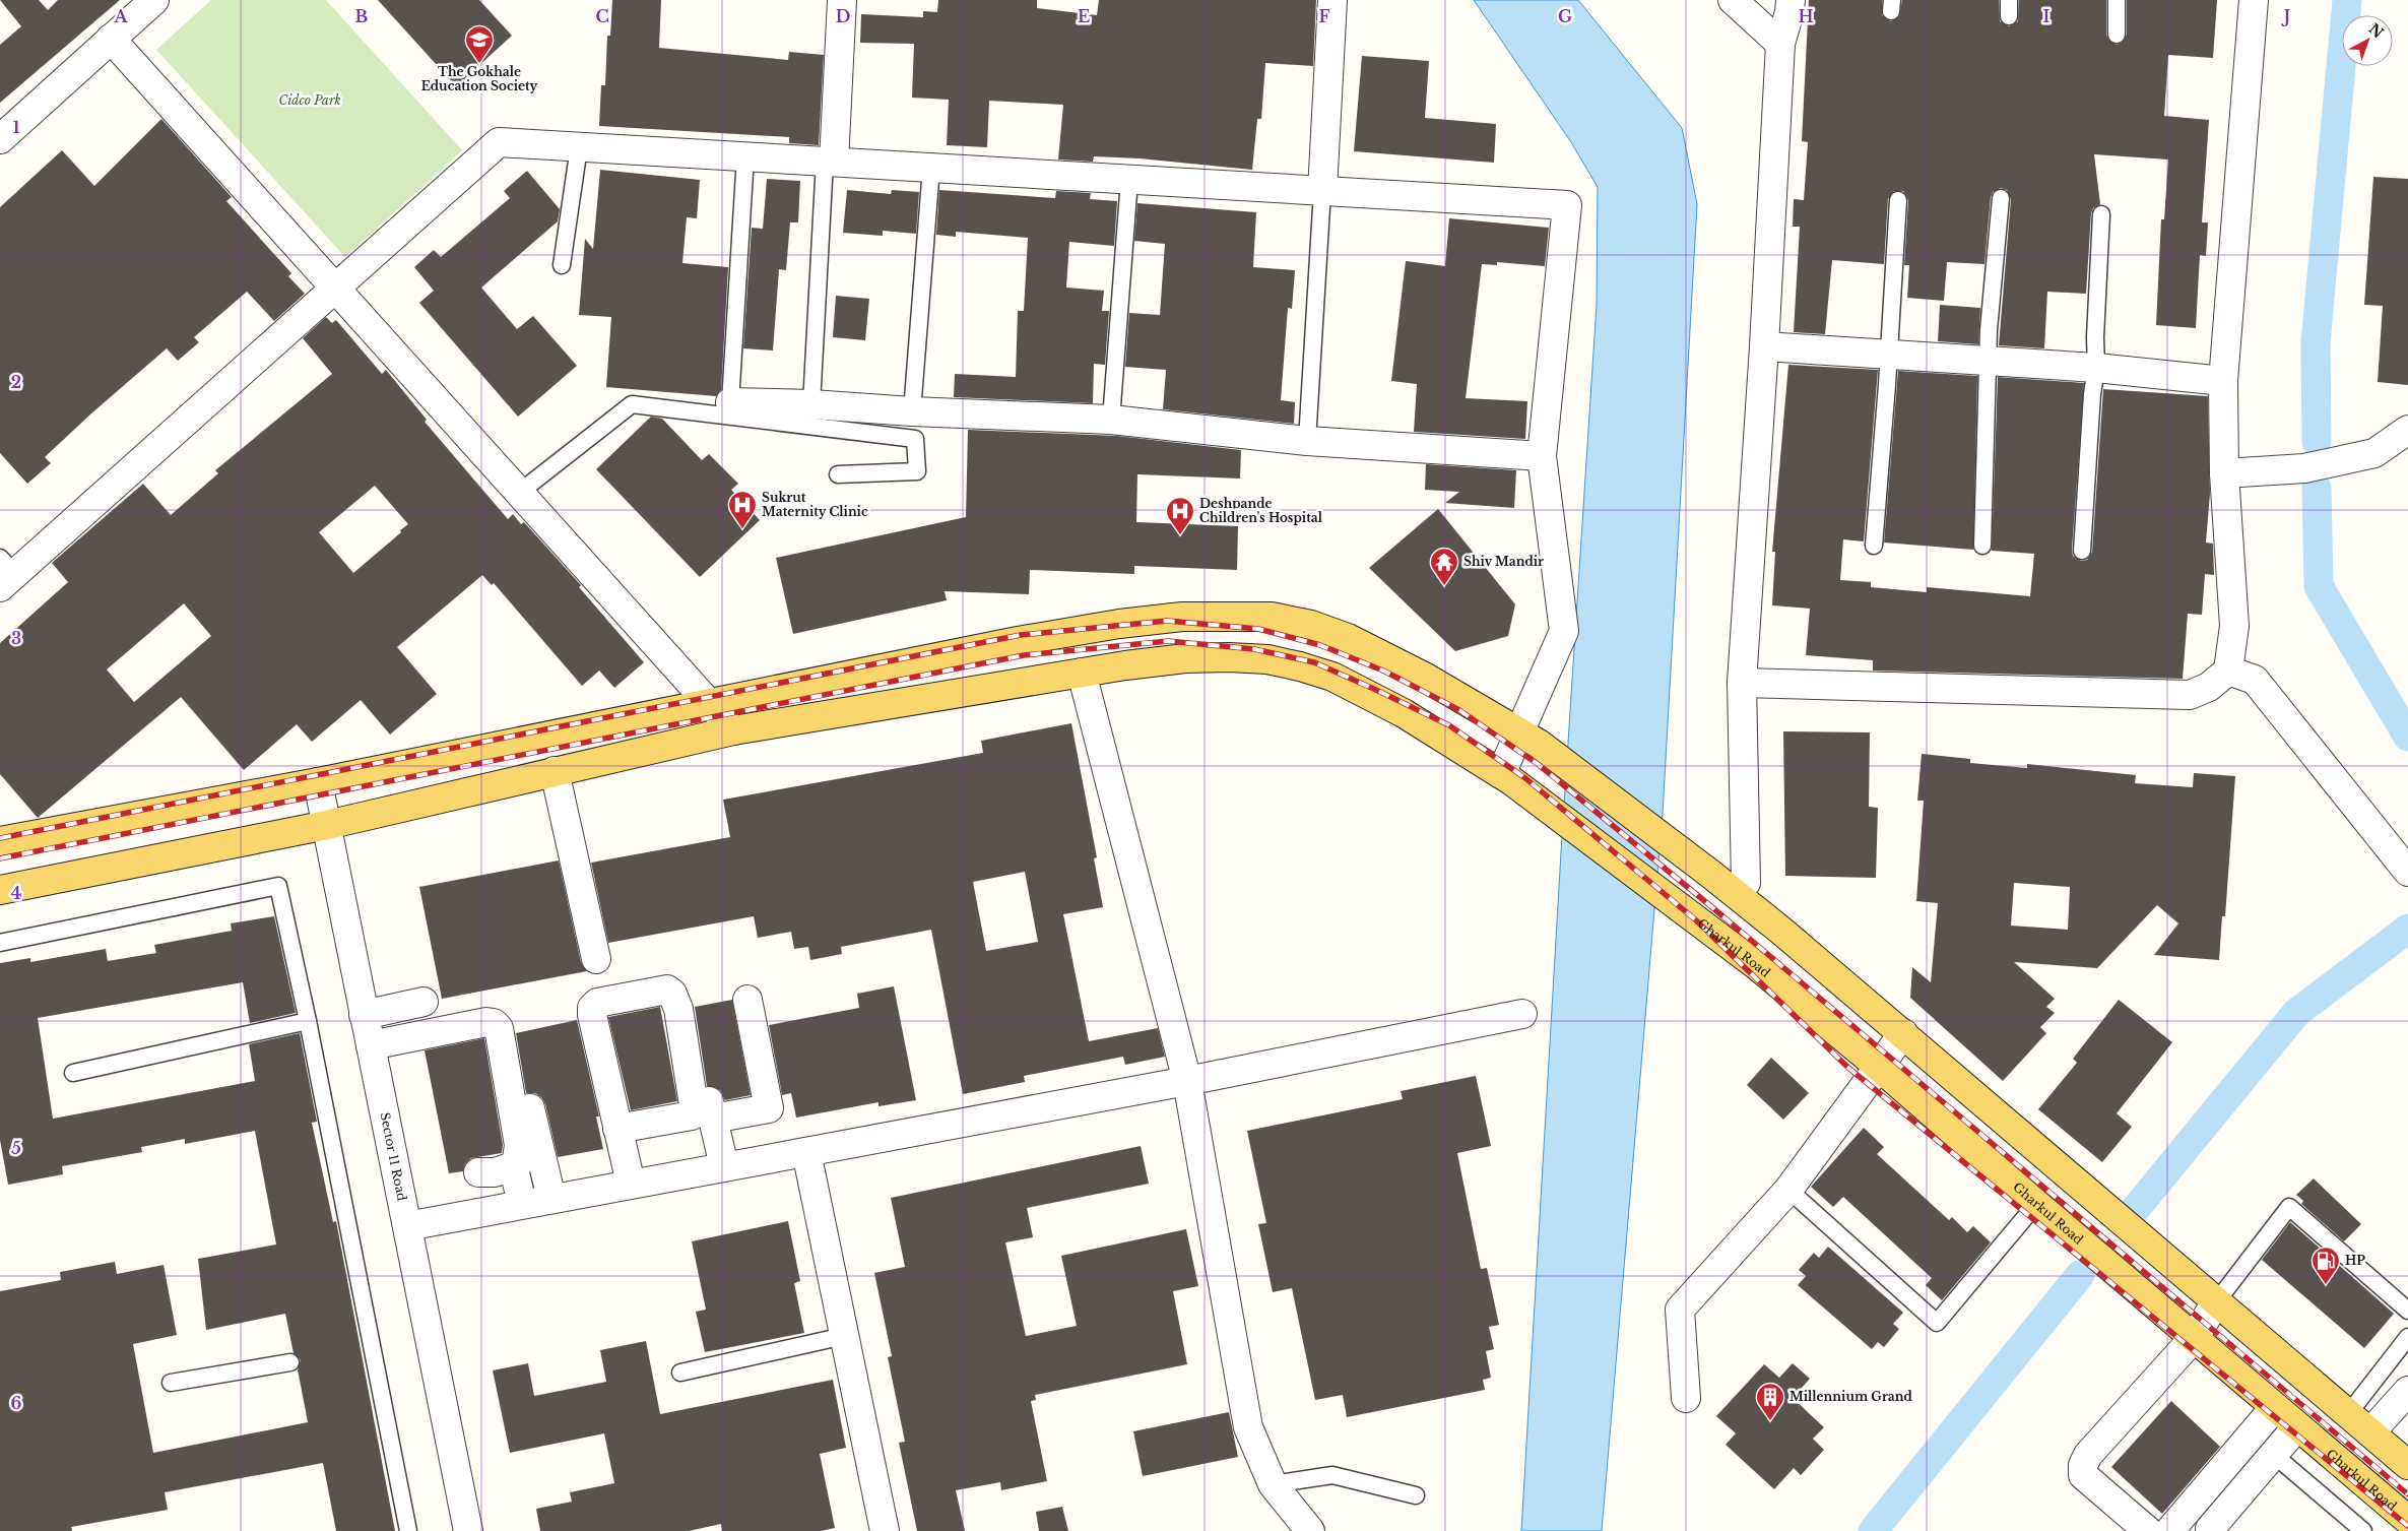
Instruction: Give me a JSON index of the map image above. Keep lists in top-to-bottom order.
{
  "streets": {
    "main road": ["Gharkul Road"],
    "street": ["Sector 11 Road"]
  },
  "crossings": [
    ["Gharkul Road", "Sector 11 Road"]
  ],
  "parks": ["Cidco Park"],
  "places": {
    "school or university": ["The Gokhale Education Society"],
    "hospital": ["Sukrut Maternity Clinic", "Deshpande Children's Hospital"],
    "temple": ["Shiv Mandir"],
    "fuel station": ["HP"],
    "building": ["Millennium Grand"]
  },
  "north": "top right",
  "grid": {
    "columns": [
      "A",
      "B",
      "C",
      "D",
      "E",
      "F",
      "G",
      "H",
      "I",
      "J"
    ],
    "rows": [
      "1",
      "2",
      "3",
      "4",
      "5",
      "6"
    ]
  }
}
